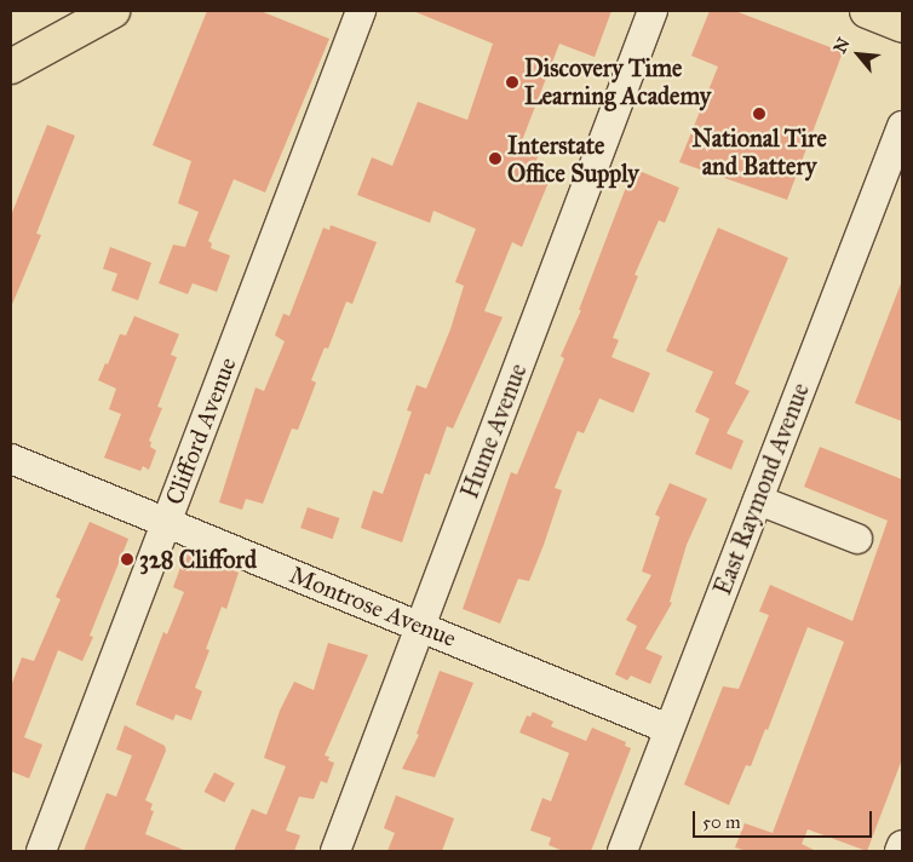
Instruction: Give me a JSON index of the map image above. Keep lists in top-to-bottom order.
{
  "streets": {
    "street": [
      "Clifford Avenue",
      "Hume Avenue",
      "East Raymond Avenue",
      "Montrose Avenue"
    ]
  },
  "crossings": [
    ["Clifford Avenue", "Montrose Avenue"],
    ["Hume Avenue", "Montrose Avenue"],
    ["East Raymond Avenue", "Montrose Avenue"]
  ],
  "places": [
    "Discovery Time Learning Academy",
    "National Tire and Battery",
    "Interstate Office Supply",
    "328 Clifford"
  ],
  "scale_bar": "50 m",
  "north": "top left"
}
